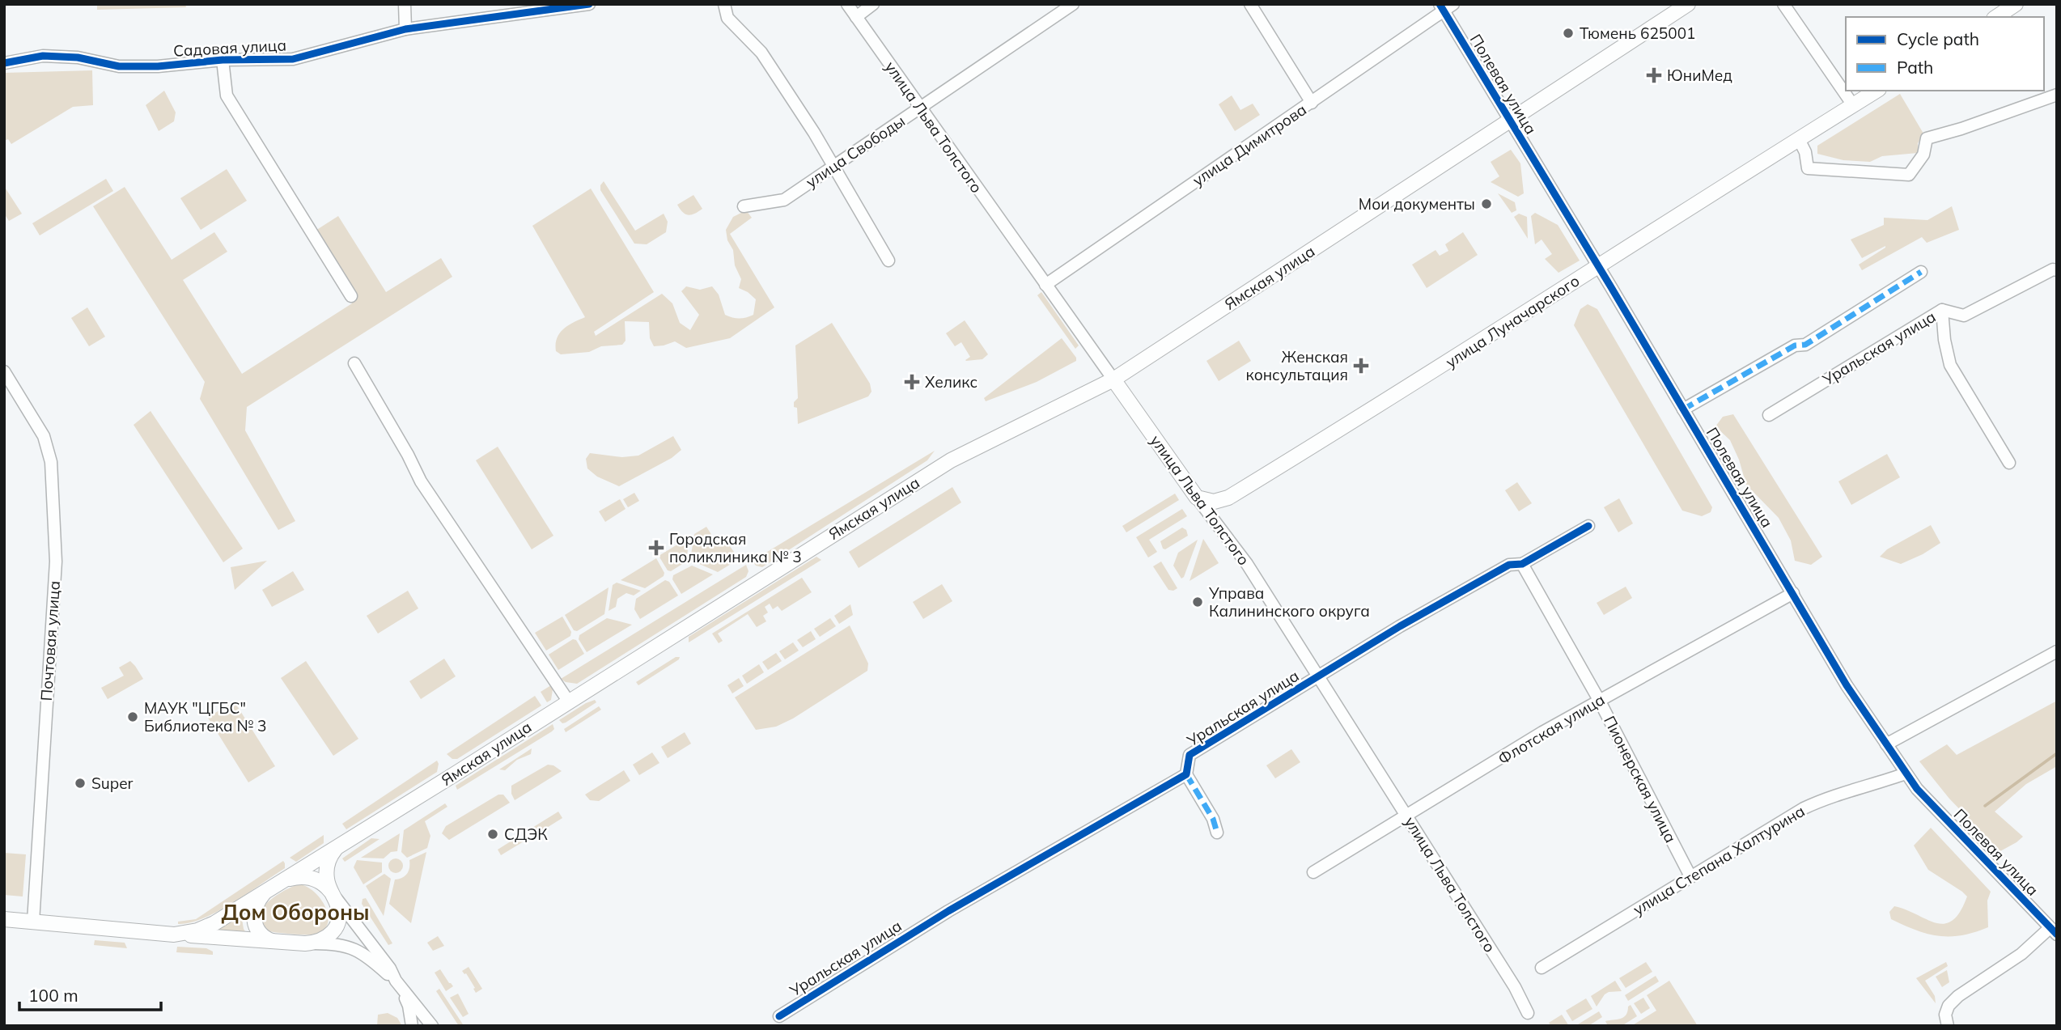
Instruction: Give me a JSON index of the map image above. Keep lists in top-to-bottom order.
{
  "streets": {
    "main road": ["улица Льва Толстого", "Ямская улица", "улица Луначарского"],
    "street": [
      "Садовая улица",
      "Полевая улица",
      "улица Димитрова",
      "улица Свободы",
      "Уральская улица",
      "Почтовая улица",
      "Флотская улица",
      "Пионерская улица",
      "улица Степана Халтурина"
    ]
  },
  "crossings": [
    ["Полевая улица", "улица Димитрова"],
    ["Полевая улица", "Ямская улица"],
    ["Полевая улица", "улица Луначарского"],
    ["Полевая улица", "Флотская улица"],
    ["Полевая улица", "улица Степана Халтурина"],
    ["улица Льва Толстого", "улица Димитрова"],
    ["улица Льва Толстого", "улица Свободы"],
    ["улица Льва Толстого", "Ямская улица"],
    ["улица Льва Толстого", "улица Луначарского"],
    ["улица Льва Толстого", "Уральская улица"],
    ["улица Льва Толстого", "Флотская улица"],
    ["Ямская улица", "Почтовая улица"],
    ["Уральская улица", "Пионерская улица"],
    ["Флотская улица", "Пионерская улица"],
    ["Пионерская улица", "улица Степана Халтурина"]
  ],
  "districts": ["Дом Обороны"],
  "places": {
    "other": [
      "Тюмень 625001",
      "Мои документы",
      "Управа Калининского округа",
      "МАУК \"ЦГБС\" Библиотека № 3",
      "Super",
      "СДЭК"
    ],
    "health": [
      "ЮниМед",
      "Женская консультация",
      "Хеликс",
      "Городская поликлиника № 3"
    ]
  },
  "legend": ["Cycle path", "Path"],
  "scale_bar": "100 m"
}
